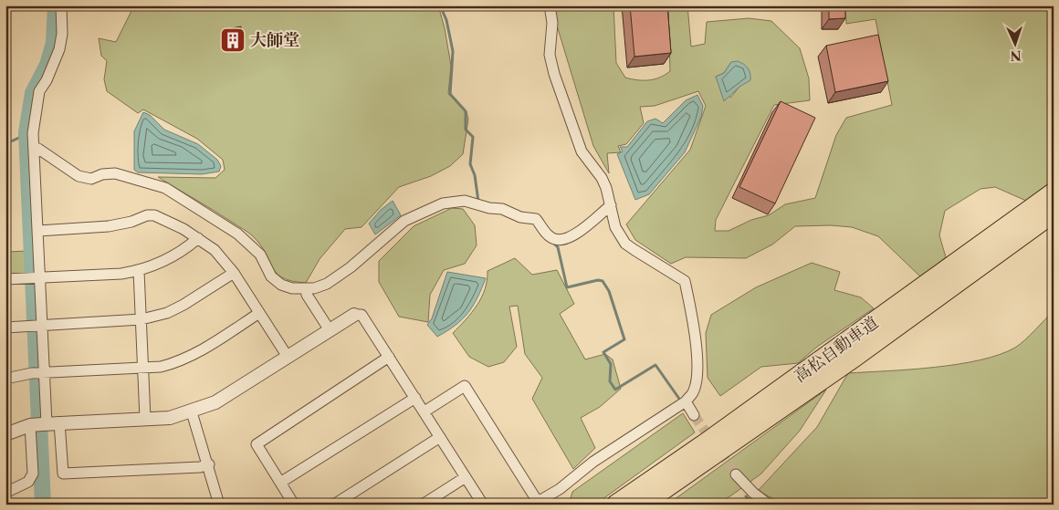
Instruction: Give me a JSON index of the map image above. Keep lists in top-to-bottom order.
{
  "streets": {
    "highway": ["高松自動車道"]
  },
  "places": {
    "building": ["大師堂"]
  },
  "north": "bottom"
}
